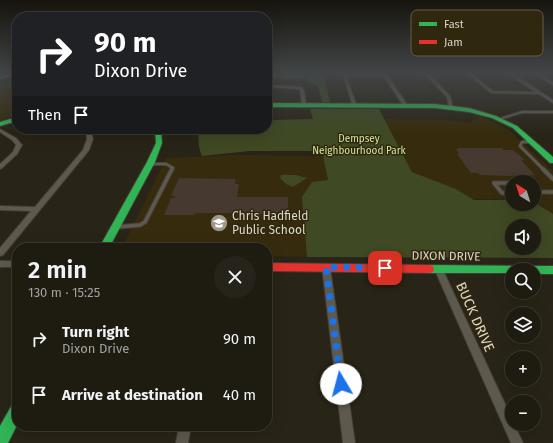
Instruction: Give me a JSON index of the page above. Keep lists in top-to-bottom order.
{
  "streets": {
    "main road": ["DIXON DRIVE"],
    "street": ["BUCK DRIVE"]
  },
  "crossings": [
    ["DIXON DRIVE", "BUCK DRIVE"]
  ],
  "parks": ["Dempsey Neighbourhood Park"],
  "places": {
    "school or university": ["Chris Hadfield Public School"]
  },
  "legend": ["Fast", "Jam"],
  "north": "top left",
  "page": {
    "turn": ["90 m", "Dixon Drive"],
    "then": "Then",
    "map_buttons": ["+", "−"],
    "heading": ["2 min", "130 m · 15:25"],
    "list": [
      {
        "name": "Turn right",
        "note": "Dixon Drive",
        "value": "90 m"
      },
      {
        "name": "Arrive at destination",
        "value": "40 m"
      }
    ]
  }
}
